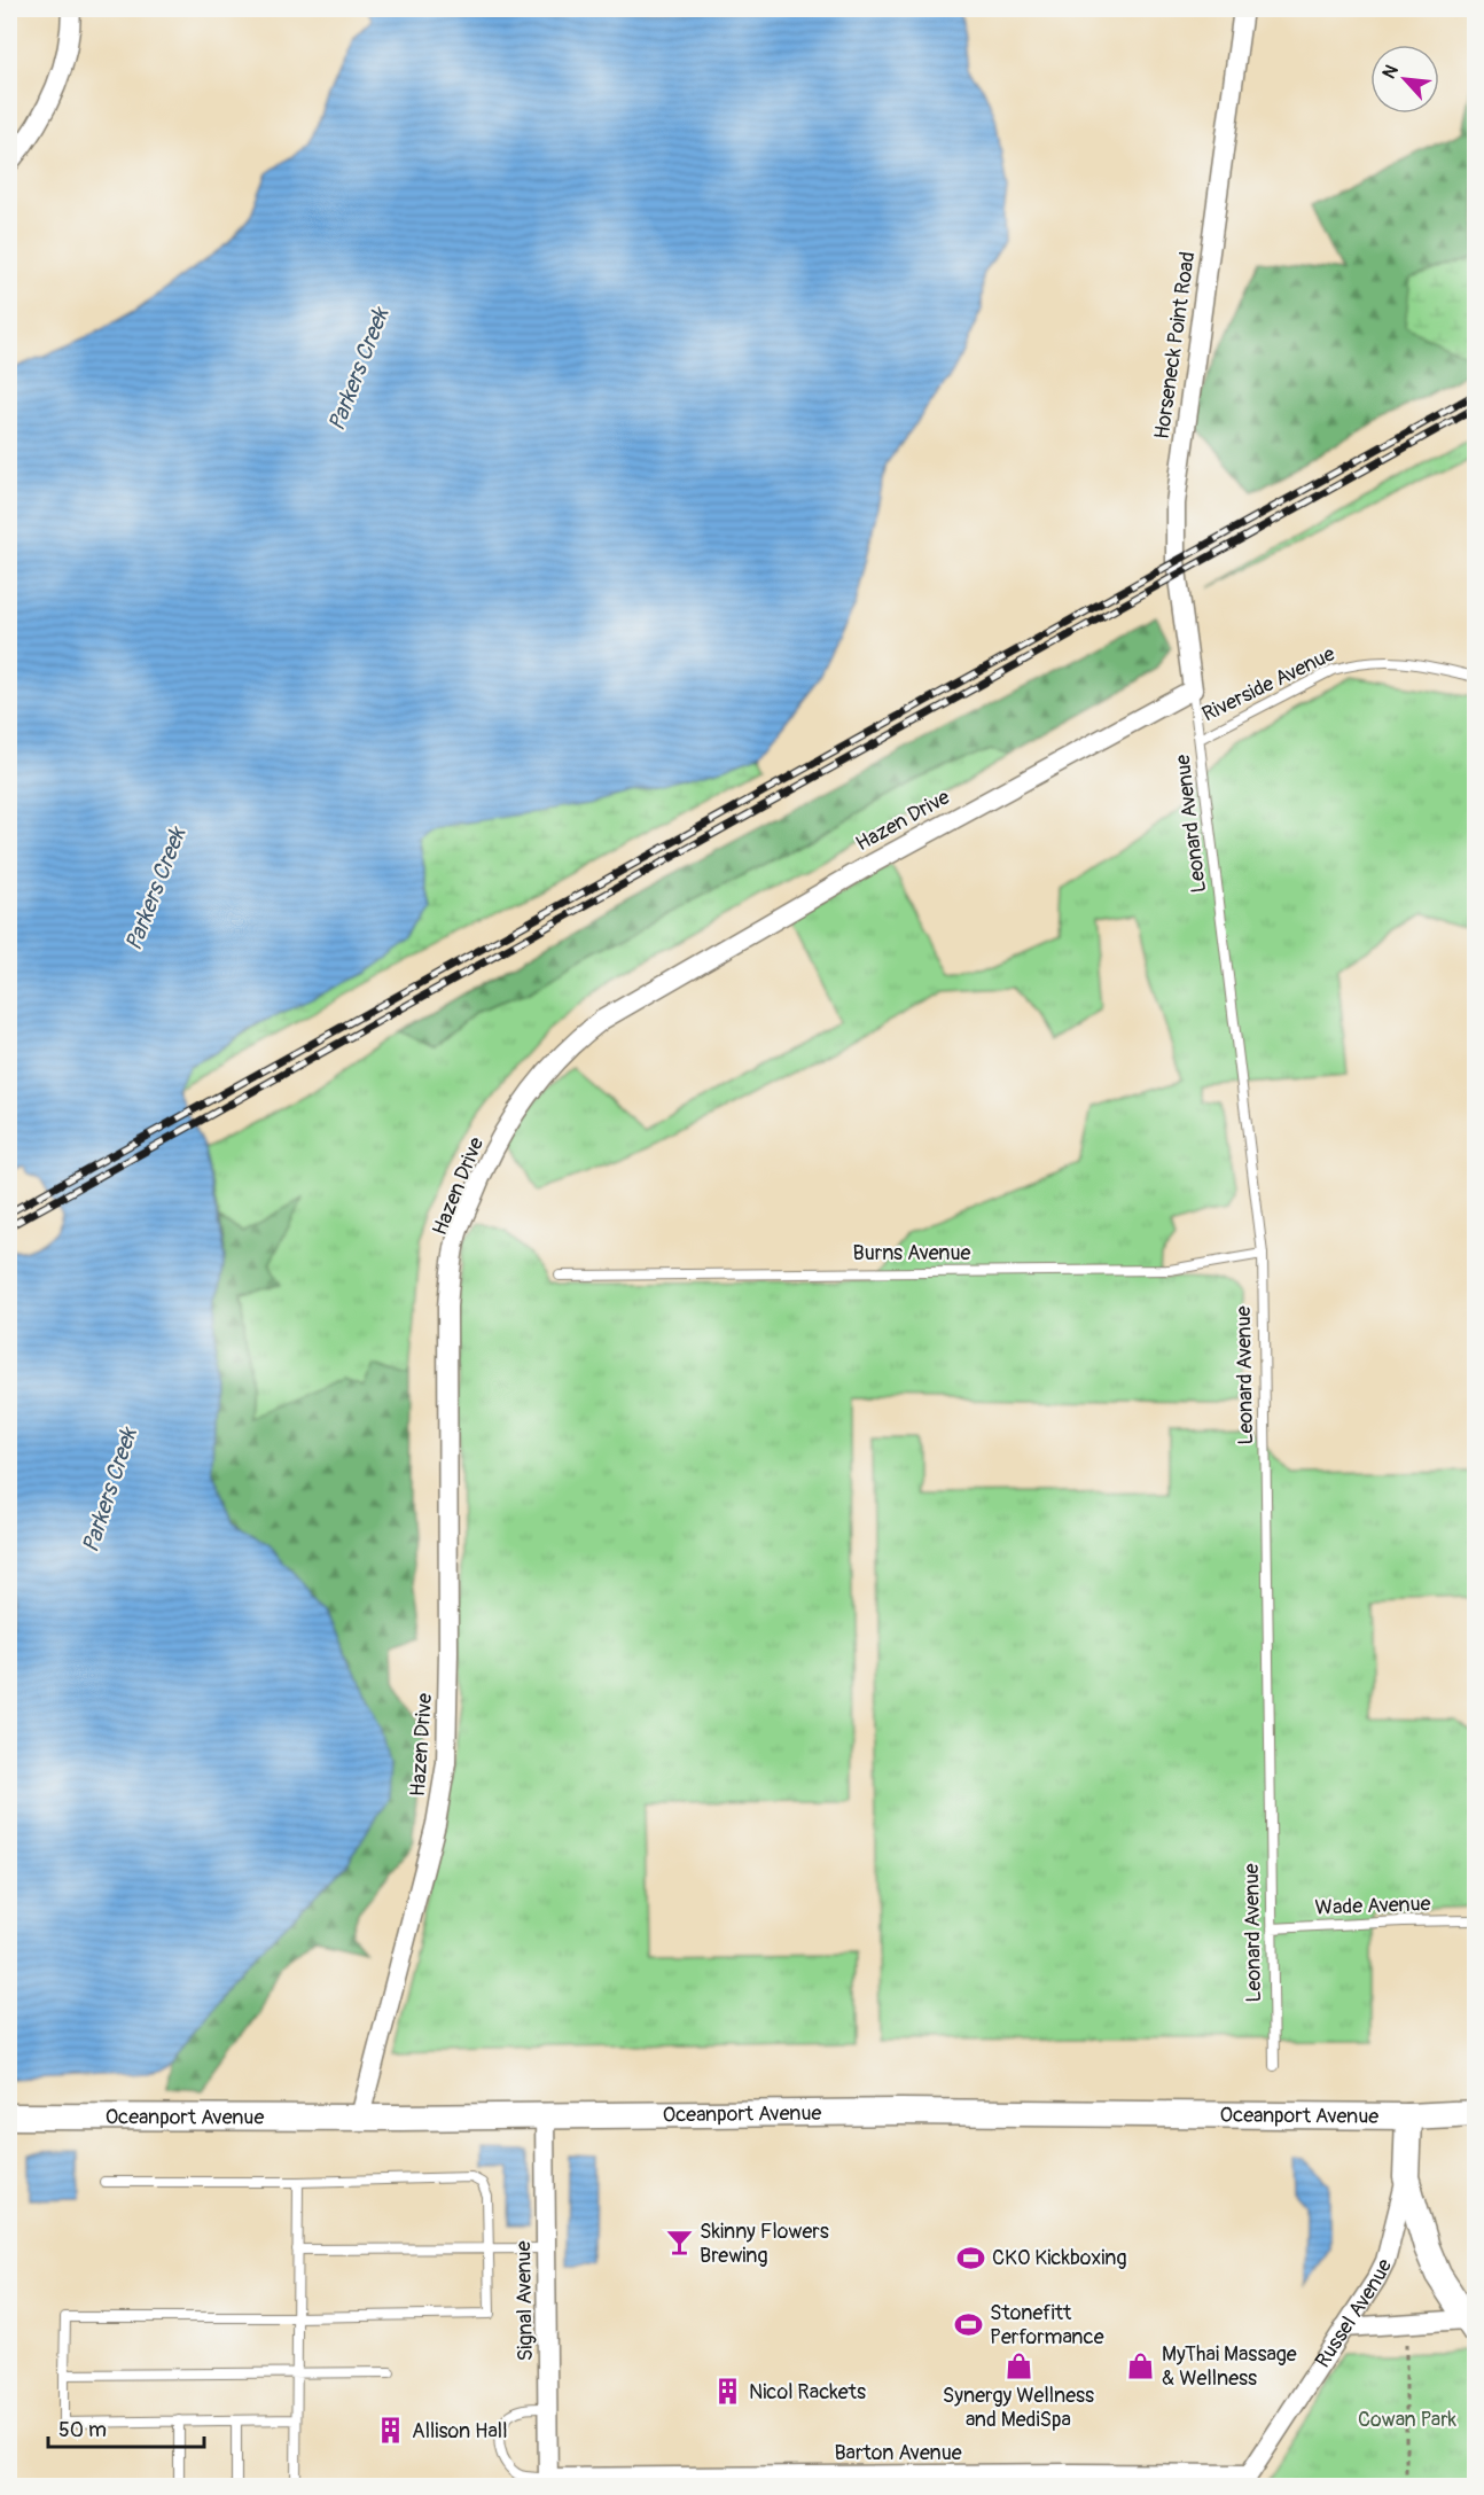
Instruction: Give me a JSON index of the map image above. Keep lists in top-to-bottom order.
{
  "streets": {
    "main road": ["Oceanport Avenue", "Russel Avenue"],
    "street": [
      "Horseneck Point Road",
      "Hazen Drive",
      "Signal Avenue",
      "Barton Avenue"
    ],
    "lane": [
      "Riverside Avenue",
      "Leonard Avenue",
      "Burns Avenue",
      "Wade Avenue"
    ]
  },
  "crossings": [
    ["Horseneck Point Road", "Hazen Drive"],
    ["Horseneck Point Road", "Leonard Avenue"],
    ["Riverside Avenue", "Leonard Avenue"],
    ["Hazen Drive", "Leonard Avenue"],
    ["Hazen Drive", "Oceanport Avenue"],
    ["Leonard Avenue", "Burns Avenue"],
    ["Leonard Avenue", "Wade Avenue"],
    ["Oceanport Avenue", "Signal Avenue"],
    ["Oceanport Avenue", "Russel Avenue"],
    ["Signal Avenue", "Barton Avenue"],
    ["Russel Avenue", "Barton Avenue"]
  ],
  "water": ["Parkers Creek"],
  "parks": ["Cowan Park"],
  "places": {
    "bar": ["Skinny Flowers Brewing"],
    "sports": ["CKO Kickboxing", "Stonefitt Performance"],
    "shop": ["Synergy Wellness and MediSpa", "MyThai Massage & Wellness"],
    "building": ["Nicol Rackets", "Allison Hall"]
  },
  "scale_bar": "50 m",
  "north": "top left"
}
